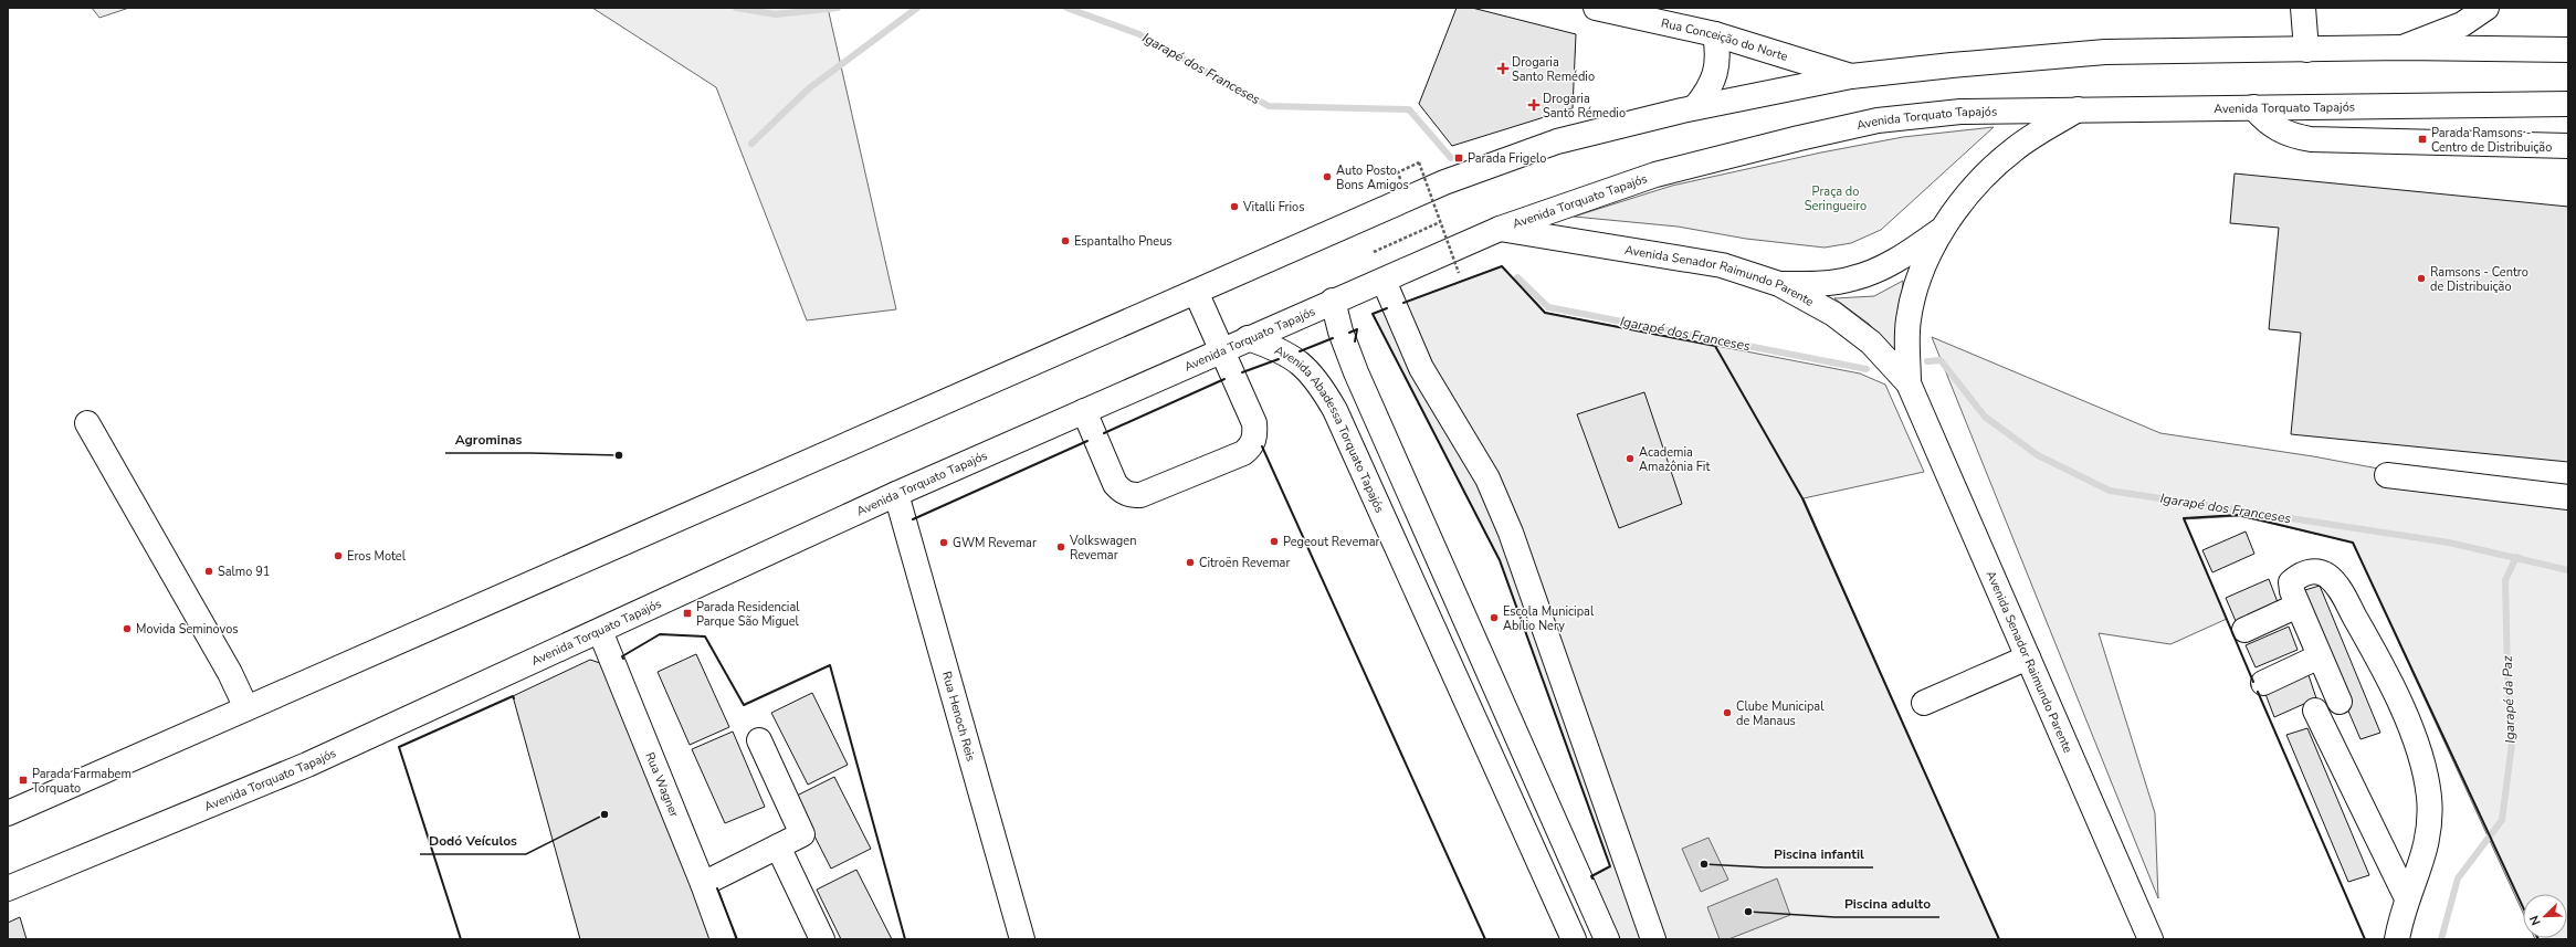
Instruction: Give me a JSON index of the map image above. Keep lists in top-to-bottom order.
{
  "streets": {
    "main road": [
      "Rua Conceição do Norte",
      "Avenida Torquato Tapajós",
      "Avenida Senador Raimundo Parente",
      "Avenida Abadessa Torquato Tapajós",
      "Rua Henoch Reis",
      "Rua Wagner"
    ]
  },
  "crossings": [
    ["Avenida Torquato Tapajós", "Avenida Senador Raimundo Parente"],
    ["Avenida Torquato Tapajós", "Avenida Abadessa Torquato Tapajós"],
    ["Avenida Torquato Tapajós", "Rua Henoch Reis"],
    ["Avenida Torquato Tapajós", "Rua Wagner"]
  ],
  "water": ["Igarapé dos Franceses", "Igarapé da Paz"],
  "parks": ["Praça do Seringueiro"],
  "places": {
    "health": ["Drogaria Santo Remédio", "Drogaria Santo Rémedio"],
    "transit": [
      "Parada Ramsons - Centro de Distribuição",
      "Parada Frigelo",
      "Parada Residencial Parque São Miguel",
      "Parada Farmabem Torquato"
    ],
    "other": [
      "Auto Posto Bons Amigos",
      "Vitalli Frios",
      "Espantalho Pneus",
      "Ramsons - Centro de Distribuição",
      "Agrominas",
      "Academia Amazônia Fit",
      "Pegeout Revemar",
      "GWM Revemar",
      "Volkswagen Revemar",
      "Eros Motel",
      "Citroën Revemar",
      "Salmo 91",
      "Escola Municipal Abílio Nery",
      "Movida Seminovos",
      "Clube Municipal de Manaus",
      "Dodó Veículos",
      "Piscina infantil",
      "Piscina adulto"
    ]
  },
  "north": "bottom left"
}
